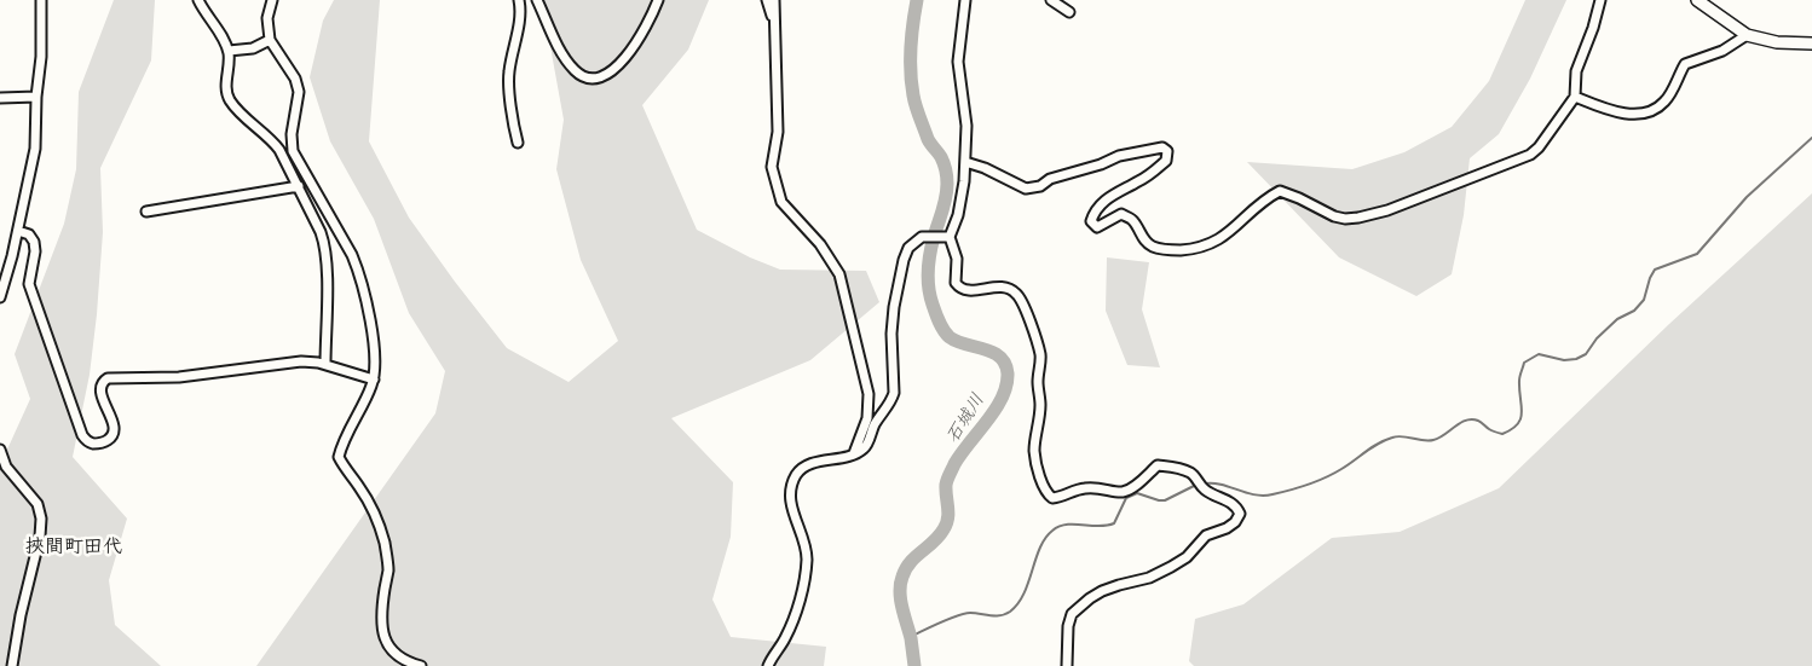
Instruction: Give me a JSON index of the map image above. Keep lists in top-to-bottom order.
{
  "districts": ["挾間町田代"],
  "water": ["石城川"]
}
